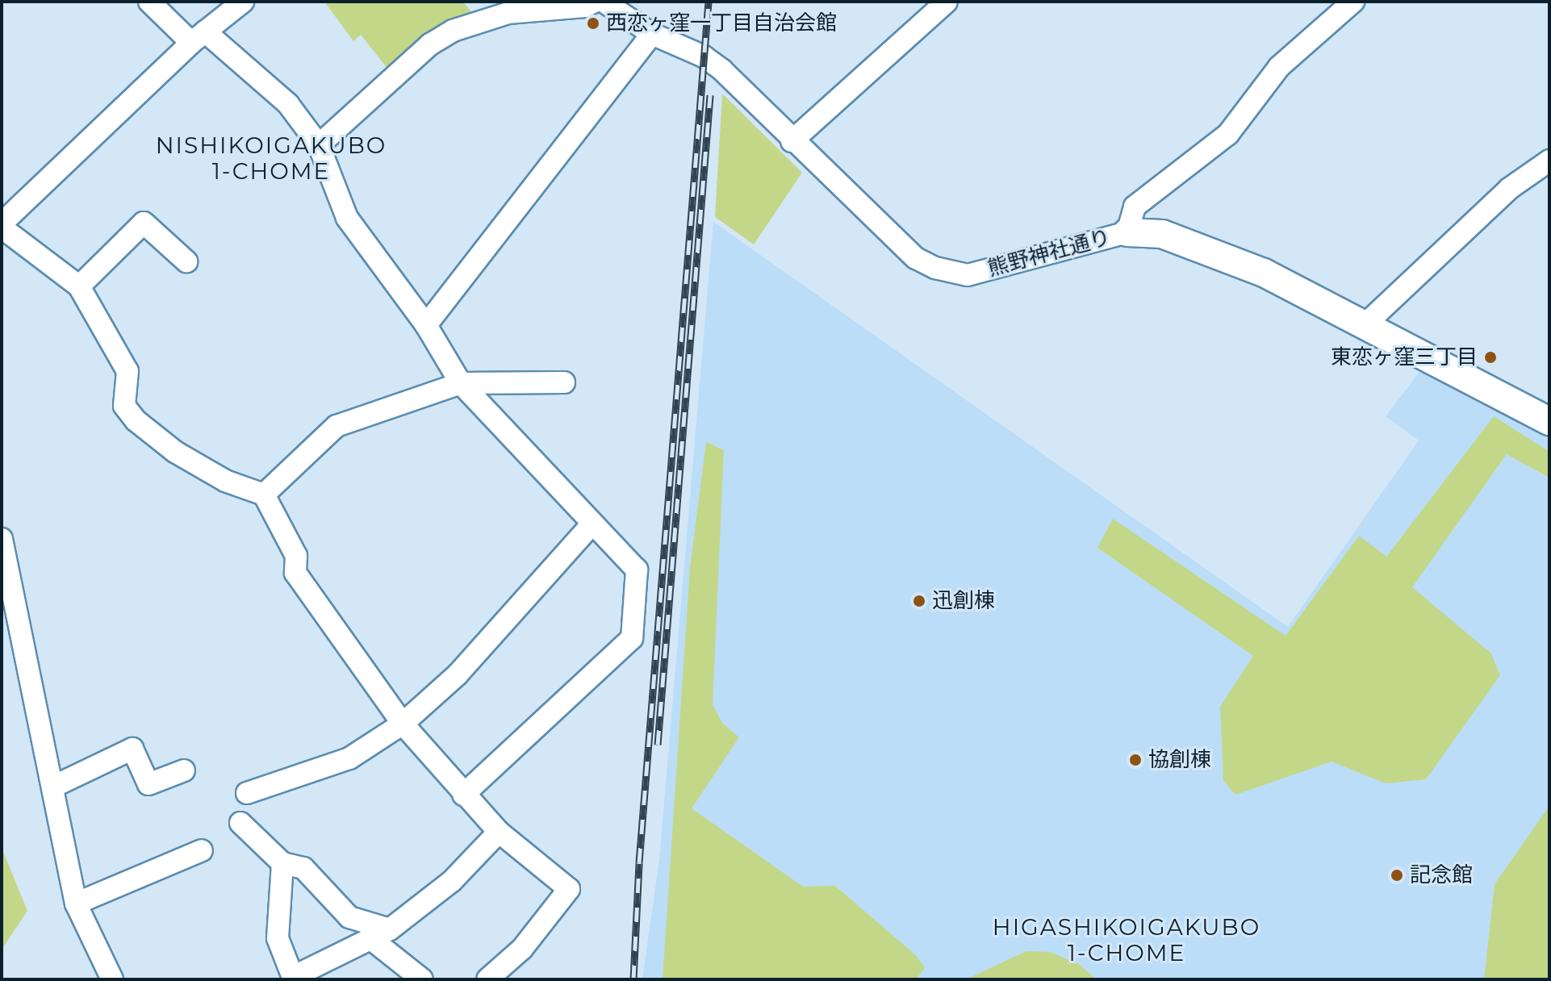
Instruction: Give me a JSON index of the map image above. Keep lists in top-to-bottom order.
{
  "streets": {
    "main road": ["熊野神社通り"]
  },
  "districts": ["NISHIKOIGAKUBO 1-CHOME", "HIGASHIKOIGAKUBO 1-CHOME"],
  "places": [
    "西恋ヶ窪一丁目自治会館",
    "東恋ヶ窪三丁目",
    "迅創棟",
    "協創棟",
    "記念館"
  ]
}
